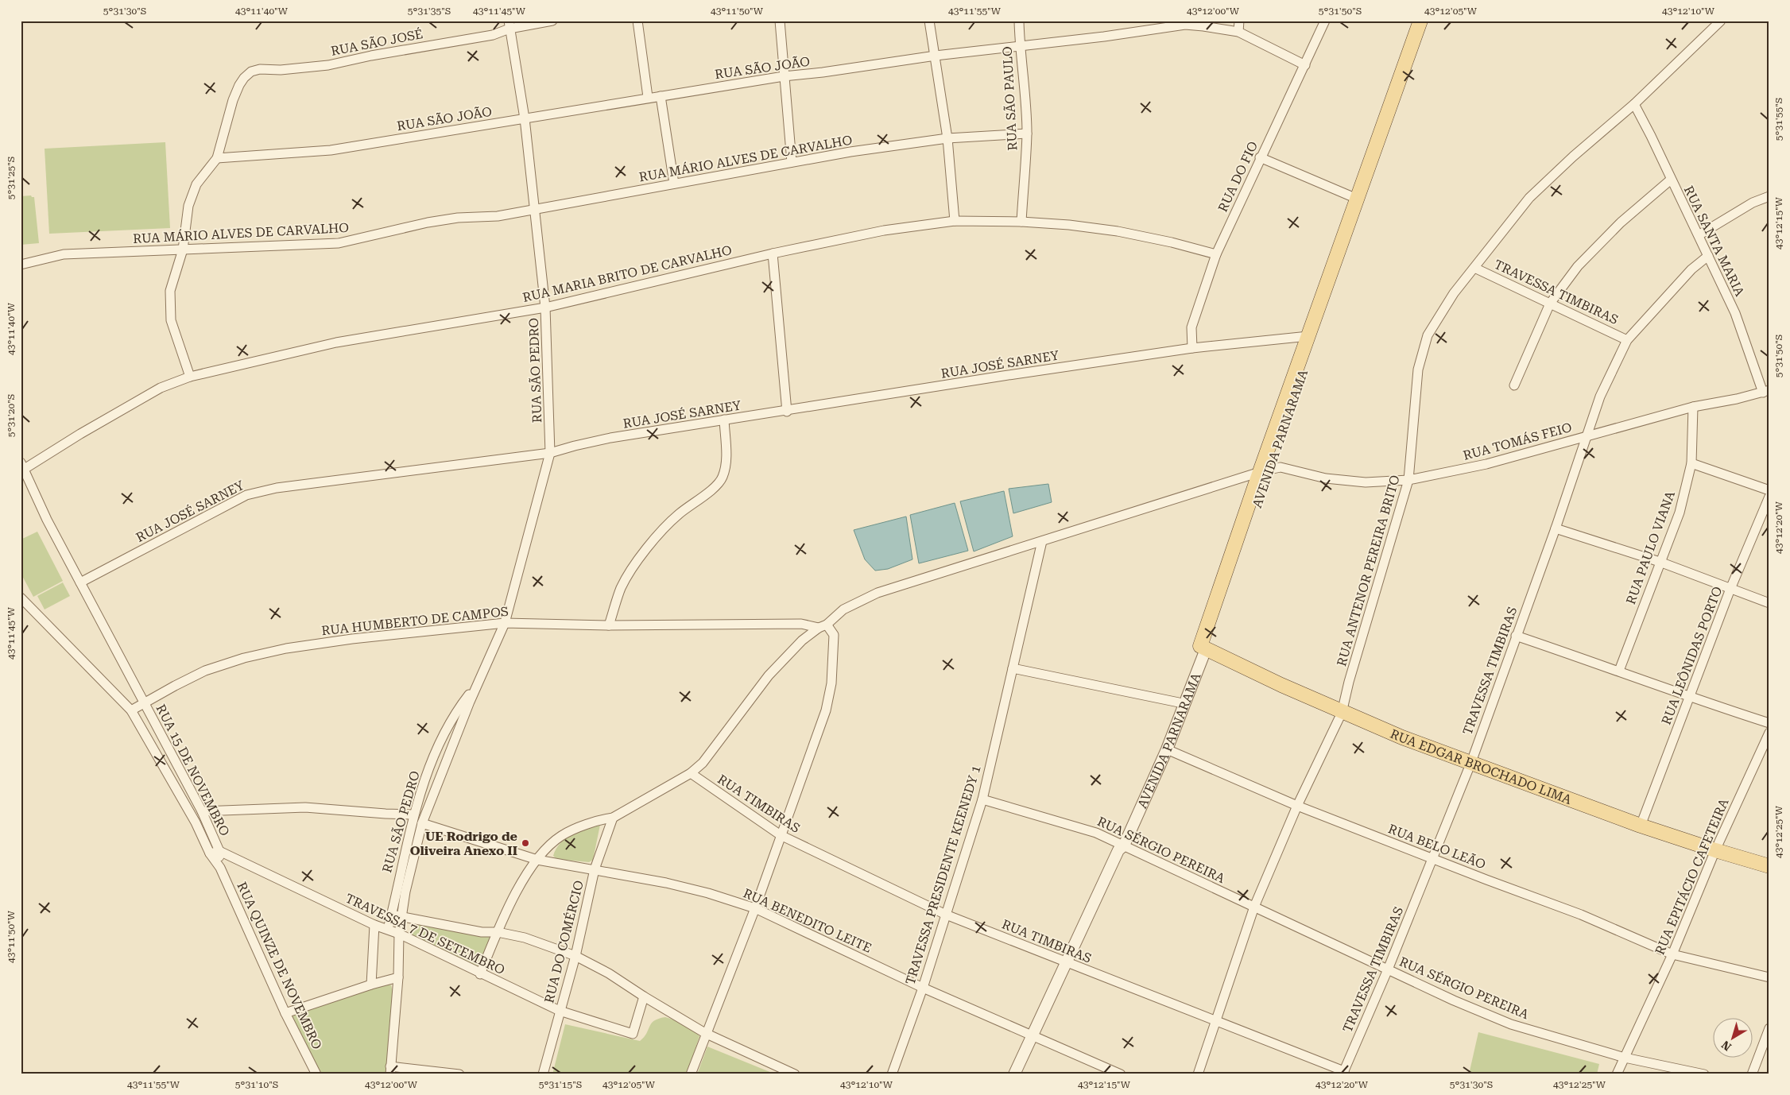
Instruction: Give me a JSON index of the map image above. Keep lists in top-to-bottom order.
{
  "streets": {
    "main road": ["AVENIDA PARNARAMA", "RUA EDGAR BROCHADO LIMA"],
    "street": [
      "RUA SÃO JOSÉ",
      "RUA SÃO JOÃO",
      "RUA SÃO PAULO",
      "RUA MÁRIO ALVES DE CARVALHO",
      "RUA DO FIO",
      "RUA SANTA MARIA",
      "RUA MARIA BRITO DE CARVALHO",
      "TRAVESSA TIMBIRAS",
      "RUA JOSÉ SARNEY",
      "RUA SÃO PEDRO",
      "RUA TOMÁS FEIO",
      "RUA PAULO VIANA",
      "RUA ANTENOR PEREIRA BRITO",
      "RUA HUMBERTO DE CAMPOS",
      "RUA LEÔNIDAS PORTO",
      "RUA 15 DE NOVEMBRO",
      "RUA TIMBIRAS",
      "RUA BELO LEÃO",
      "RUA SÉRGIO PEREIRA",
      "TRAVESSA PRESIDENTE KEENEDY 1",
      "RUA EPITÁCIO CAFETEIRA",
      "RUA BENEDITO LEITE",
      "TRAVESSA 7 DE SETEMBRO",
      "RUA DO COMÉRCIO",
      "RUA QUINZE DE NOVEMBRO"
    ]
  },
  "crossings": [
    ["RUA SÃO JOSÉ", "RUA SÃO JOÃO"],
    ["RUA SÃO JOSÉ", "RUA SÃO PEDRO"],
    ["RUA SÃO JOÃO", "RUA SÃO PAULO"],
    ["RUA SÃO JOÃO", "RUA DO FIO"],
    ["RUA SÃO JOÃO", "RUA SÃO PEDRO"],
    ["RUA SÃO PAULO", "RUA MÁRIO ALVES DE CARVALHO"],
    ["RUA SÃO PAULO", "RUA MARIA BRITO DE CARVALHO"],
    ["RUA MÁRIO ALVES DE CARVALHO", "RUA SÃO PEDRO"],
    ["RUA DO FIO", "RUA MARIA BRITO DE CARVALHO"],
    ["RUA DO FIO", "RUA JOSÉ SARNEY"],
    ["RUA SANTA MARIA", "TRAVESSA TIMBIRAS"],
    ["RUA SANTA MARIA", "RUA TOMÁS FEIO"],
    ["RUA SANTA MARIA", "RUA ANTENOR PEREIRA BRITO"],
    ["RUA MARIA BRITO DE CARVALHO", "RUA SÃO PEDRO"],
    ["RUA MARIA BRITO DE CARVALHO", "RUA 15 DE NOVEMBRO"],
    ["TRAVESSA TIMBIRAS", "RUA TOMÁS FEIO"],
    ["TRAVESSA TIMBIRAS", "RUA ANTENOR PEREIRA BRITO"],
    ["TRAVESSA TIMBIRAS", "RUA EDGAR BROCHADO LIMA"],
    ["TRAVESSA TIMBIRAS", "RUA TIMBIRAS"],
    ["TRAVESSA TIMBIRAS", "RUA BELO LEÃO"],
    ["TRAVESSA TIMBIRAS", "RUA SÉRGIO PEREIRA"],
    ["RUA JOSÉ SARNEY", "RUA SÃO PEDRO"],
    ["RUA JOSÉ SARNEY", "AVENIDA PARNARAMA"],
    ["RUA JOSÉ SARNEY", "RUA 15 DE NOVEMBRO"],
    ["RUA SÃO PEDRO", "RUA HUMBERTO DE CAMPOS"],
    ["RUA SÃO PEDRO", "RUA BENEDITO LEITE"],
    ["RUA SÃO PEDRO", "TRAVESSA 7 DE SETEMBRO"],
    ["AVENIDA PARNARAMA", "RUA TOMÁS FEIO"],
    ["AVENIDA PARNARAMA", "RUA EDGAR BROCHADO LIMA"],
    ["AVENIDA PARNARAMA", "RUA TIMBIRAS"],
    ["AVENIDA PARNARAMA", "RUA BELO LEÃO"],
    ["AVENIDA PARNARAMA", "RUA SÉRGIO PEREIRA"],
    ["AVENIDA PARNARAMA", "RUA BENEDITO LEITE"],
    ["RUA TOMÁS FEIO", "RUA PAULO VIANA"],
    ["RUA TOMÁS FEIO", "RUA ANTENOR PEREIRA BRITO"],
    ["RUA TOMÁS FEIO", "RUA HUMBERTO DE CAMPOS"],
    ["RUA TOMÁS FEIO", "RUA TIMBIRAS"],
    ["RUA TOMÁS FEIO", "TRAVESSA PRESIDENTE KEENEDY 1"],
    ["RUA TOMÁS FEIO", "RUA BENEDITO LEITE"],
    ["RUA TOMÁS FEIO", "TRAVESSA 7 DE SETEMBRO"],
    ["RUA TOMÁS FEIO", "RUA DO COMÉRCIO"],
    ["RUA ANTENOR PEREIRA BRITO", "RUA EDGAR BROCHADO LIMA"],
    ["RUA ANTENOR PEREIRA BRITO", "RUA TIMBIRAS"],
    ["RUA ANTENOR PEREIRA BRITO", "RUA BELO LEÃO"],
    ["RUA ANTENOR PEREIRA BRITO", "RUA SÉRGIO PEREIRA"],
    ["RUA HUMBERTO DE CAMPOS", "RUA 15 DE NOVEMBRO"],
    ["RUA LEÔNIDAS PORTO", "RUA EDGAR BROCHADO LIMA"],
    ["RUA EDGAR BROCHADO LIMA", "RUA EPITÁCIO CAFETEIRA"],
    ["RUA 15 DE NOVEMBRO", "TRAVESSA 7 DE SETEMBRO"],
    ["RUA 15 DE NOVEMBRO", "RUA QUINZE DE NOVEMBRO"],
    ["RUA TIMBIRAS", "TRAVESSA PRESIDENTE KEENEDY 1"],
    ["RUA BELO LEÃO", "RUA EPITÁCIO CAFETEIRA"],
    ["RUA SÉRGIO PEREIRA", "TRAVESSA PRESIDENTE KEENEDY 1"],
    ["RUA SÉRGIO PEREIRA", "RUA EPITÁCIO CAFETEIRA"],
    ["TRAVESSA PRESIDENTE KEENEDY 1", "RUA BENEDITO LEITE"],
    ["RUA BENEDITO LEITE", "RUA DO COMÉRCIO"],
    ["TRAVESSA 7 DE SETEMBRO", "RUA DO COMÉRCIO"]
  ],
  "places": ["UE Rodrigo de Oliveira Anexo II"],
  "north": "bottom left",
  "coordinates": [
    "5°31'30\"S",
    "43°11'40\"W",
    "5°31'35\"S",
    "43°11'45\"W",
    "43°11'50\"W",
    "43°11'55\"W",
    "43°12'00\"W",
    "5°31'50\"S",
    "43°12'05\"W",
    "43°12'10\"W",
    "5°31'55\"S",
    "5°31'25\"S",
    "43°12'15\"W",
    "5°31'20\"S",
    "43°12'20\"W",
    "43°12'25\"W",
    "5°31'10\"S",
    "5°31'15\"S"
  ]
}
